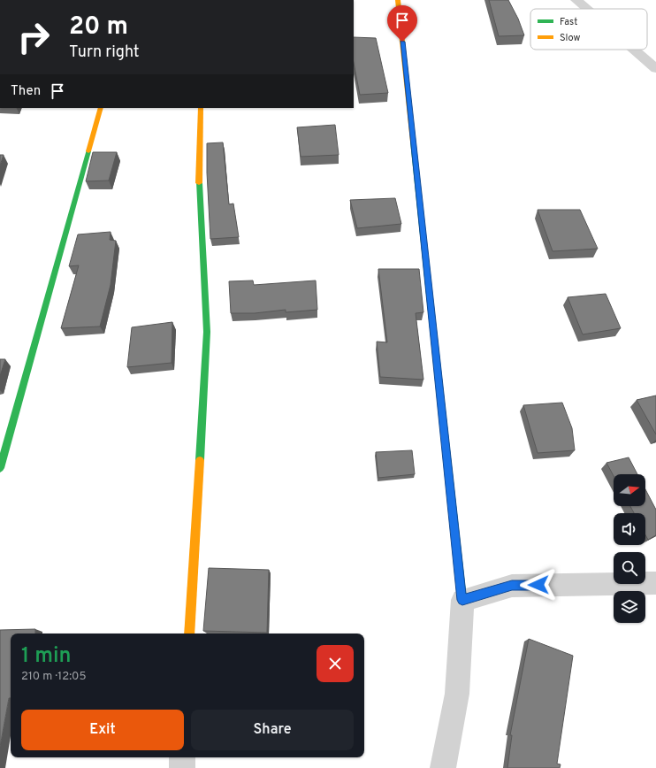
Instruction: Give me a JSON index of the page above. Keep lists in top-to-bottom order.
{
  "legend": ["Fast", "Slow"],
  "north": "right",
  "page": {
    "turn": ["20 m", "Turn right"],
    "then": "Then",
    "heading": ["1 min", "210 m · 12:05"],
    "buttons": ["Exit", "Share"]
  }
}
